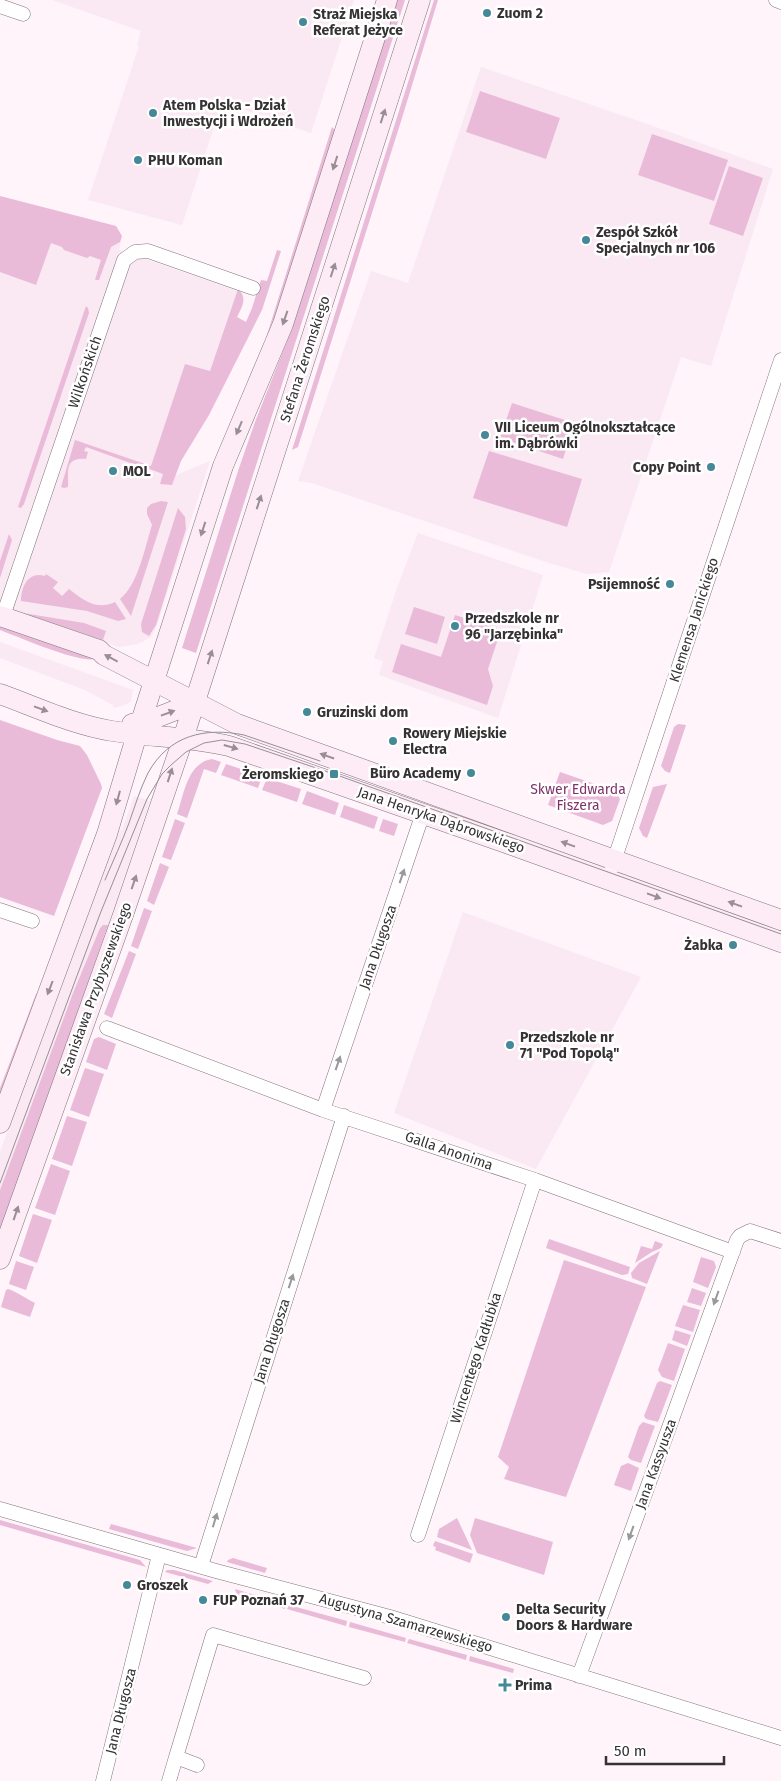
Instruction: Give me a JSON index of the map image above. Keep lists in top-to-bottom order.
{
  "streets": {
    "main road": ["Stefana Żeromskiego", "Jana Henryka Dąbrowskiego", "Stanisława Przybyszewskiego"],
    "street": [
      "Wilkońskich",
      "Klemensa Janickiego",
      "Jana Długosza",
      "Galla Anonima",
      "Wincentego Kadłubka",
      "Jana Kassyusza",
      "Augustyna Szamarzewskiego"
    ]
  },
  "crossings": [
    ["Stefana Żeromskiego", "Jana Henryka Dąbrowskiego"],
    ["Stefana Żeromskiego", "Stanisława Przybyszewskiego"],
    ["Wilkońskich", "Jana Henryka Dąbrowskiego"],
    ["Klemensa Janickiego", "Jana Henryka Dąbrowskiego"],
    ["Jana Henryka Dąbrowskiego", "Jana Długosza"],
    ["Jana Henryka Dąbrowskiego", "Stanisława Przybyszewskiego"],
    ["Jana Długosza", "Galla Anonima"],
    ["Jana Długosza", "Augustyna Szamarzewskiego"],
    ["Galla Anonima", "Wincentego Kadłubka"],
    ["Galla Anonima", "Jana Kassyusza"],
    ["Jana Kassyusza", "Augustyna Szamarzewskiego"]
  ],
  "one_way": ["Jana Długosza", "Jana Kassyusza"],
  "parks": ["Skwer Edwarda Fiszera"],
  "places": {
    "other": [
      "Zuom 2",
      "Straż Miejska Referat Jeżyce",
      "Atem Polska - Dział Inwestycji i Wdrożeń",
      "PHU Koman",
      "Zespół Szkół Specjalnych nr 106",
      "VII Liceum Ogólnokształcące im. Dąbrówki",
      "Copy Point",
      "MOL",
      "Psijemność",
      "Przedszkole nr 96 \"Jarzębinka\"",
      "Gruzinski dom",
      "Rowery Miejskie Electra",
      "Büro Academy",
      "Żabka",
      "Przedszkole nr 71 \"Pod Topolą\"",
      "Groszek",
      "FUP Poznań 37",
      "Delta Security Doors & Hardware"
    ],
    "transit": ["Żeromskiego"],
    "health": ["Prima"]
  },
  "scale_bar": "50 m"
}
